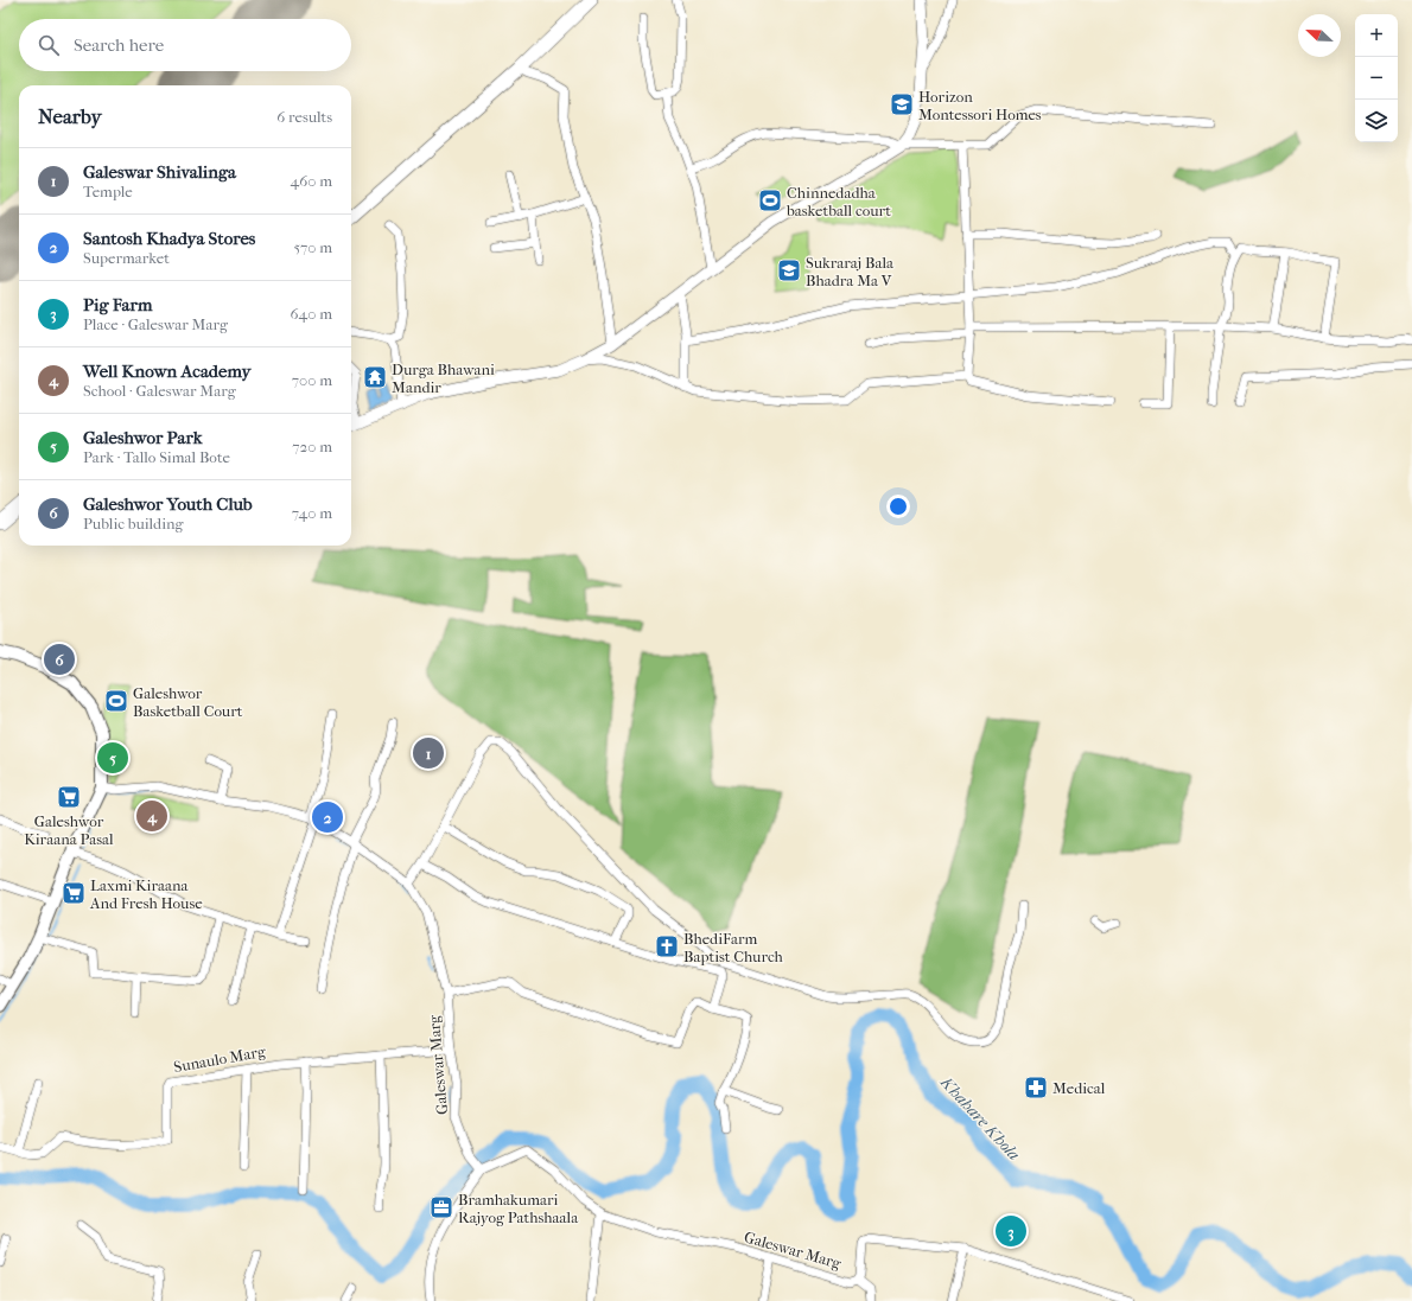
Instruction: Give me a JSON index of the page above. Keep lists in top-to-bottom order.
{
  "streets": {
    "street": ["Sunaulo Marg", "Galeswar Marg"]
  },
  "crossings": [
    ["Sunaulo Marg", "Galeswar Marg"]
  ],
  "water": ["Khahare Khola"],
  "places": {
    "school or university": ["Horizon Montessori Homes", "Sukraraj Bala Bhadra Ma V"],
    "sports": ["Chinnedadha basketball court", "Galeshwor Basketball Court"],
    "temple": ["Durga Bhawani Mandir"],
    "supermarket": ["Galeshwor Kiraana Pasal", "Laxmi Kiraana And Fresh House"],
    "church": ["BhediFarm Baptist Church"],
    "pharmacy": ["Medical"],
    "office": ["Bramhakumari Rajyog Pathshaala"]
  },
  "north": "top left",
  "page": {
    "map_buttons": ["+", "−"],
    "search": "Search here",
    "heading": ["Nearby", "6 results"],
    "list": [
      {
        "mark": "1",
        "name": "Galeswar Shivalinga",
        "note": "Temple",
        "value": "460 m"
      },
      {
        "mark": "2",
        "name": "Santosh Khadya Stores",
        "note": "Supermarket",
        "value": "570 m"
      },
      {
        "mark": "3",
        "name": "Pig Farm",
        "note": "Place · Galeswar Marg",
        "value": "640 m"
      },
      {
        "mark": "4",
        "name": "Well Known Academy",
        "note": "School · Galeswar Marg",
        "value": "700 m"
      },
      {
        "mark": "5",
        "name": "Galeshwor Park",
        "note": "Park · Tallo Simal Bote",
        "value": "720 m"
      },
      {
        "mark": "6",
        "name": "Galeshwor Youth Club",
        "note": "Public building",
        "value": "740 m"
      }
    ],
    "pins": [
      "6",
      "1",
      "5",
      "4",
      "2",
      "3"
    ]
  }
}
